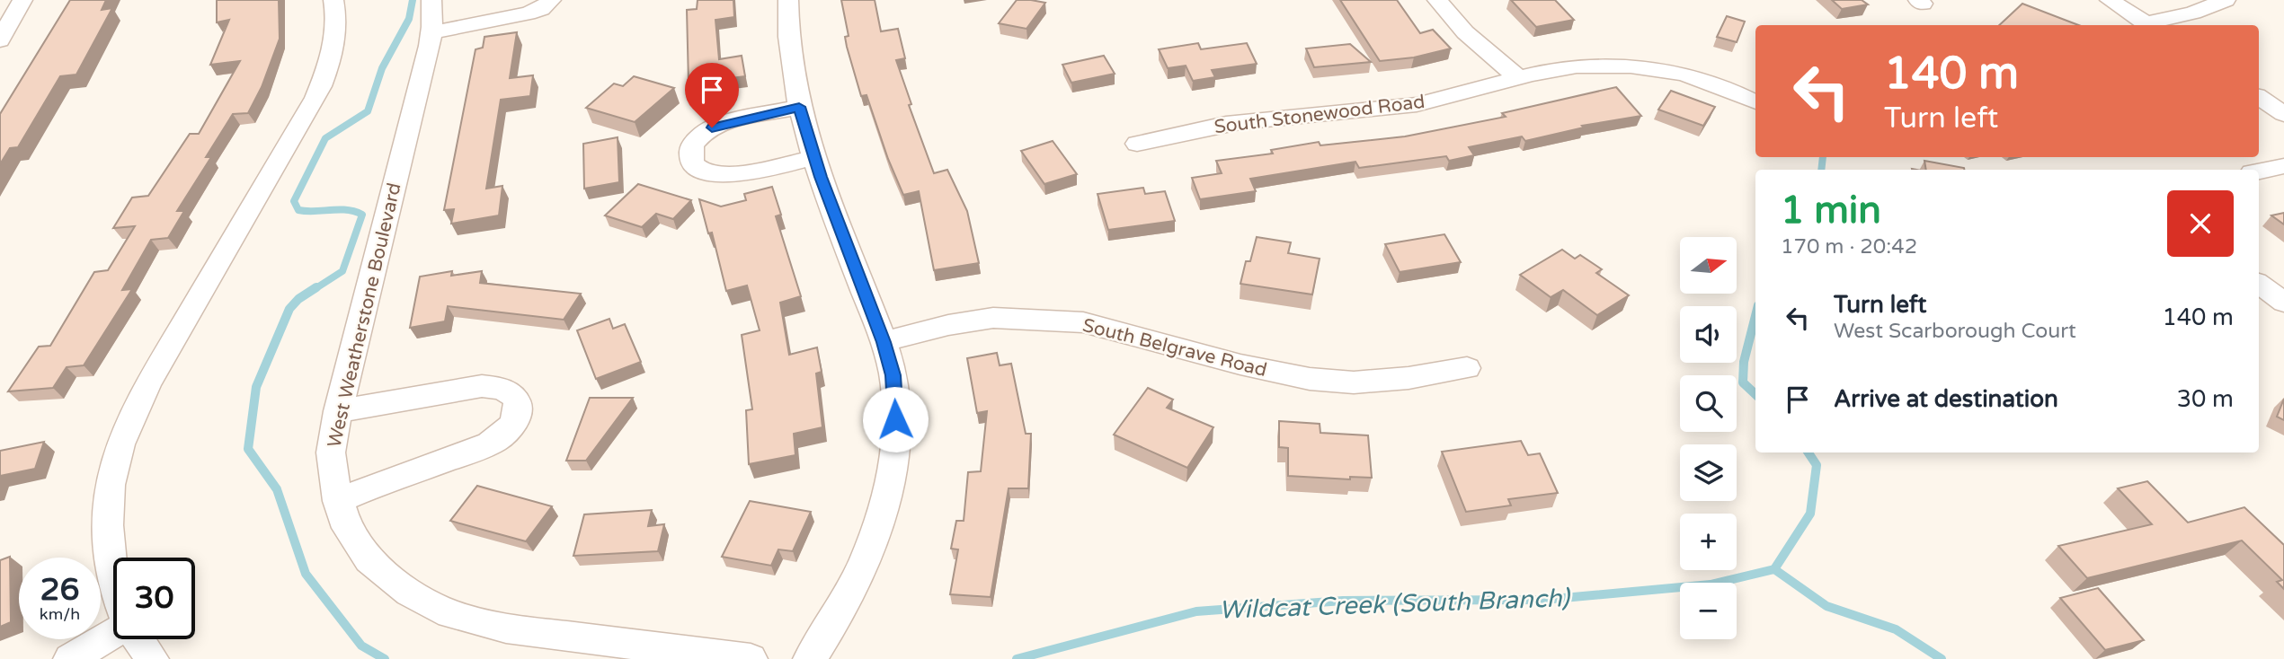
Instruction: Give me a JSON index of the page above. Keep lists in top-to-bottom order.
{
  "streets": {
    "street": ["South Stonewood Road", "West Weatherstone Boulevard", "South Belgrave Road"]
  },
  "water": ["Wildcat Creek (South Branch)"],
  "north": "right",
  "page": {
    "turn": ["140 m", "Turn left"],
    "heading": ["1 min", "170 m · 20:42"],
    "map_buttons": ["+", "−"],
    "list": [
      {
        "name": "Turn left",
        "note": "West Scarborough Court",
        "value": "140 m"
      },
      {
        "name": "Arrive at destination",
        "value": "30 m"
      }
    ],
    "speed": "26 km/h",
    "limit": "30"
  }
}
